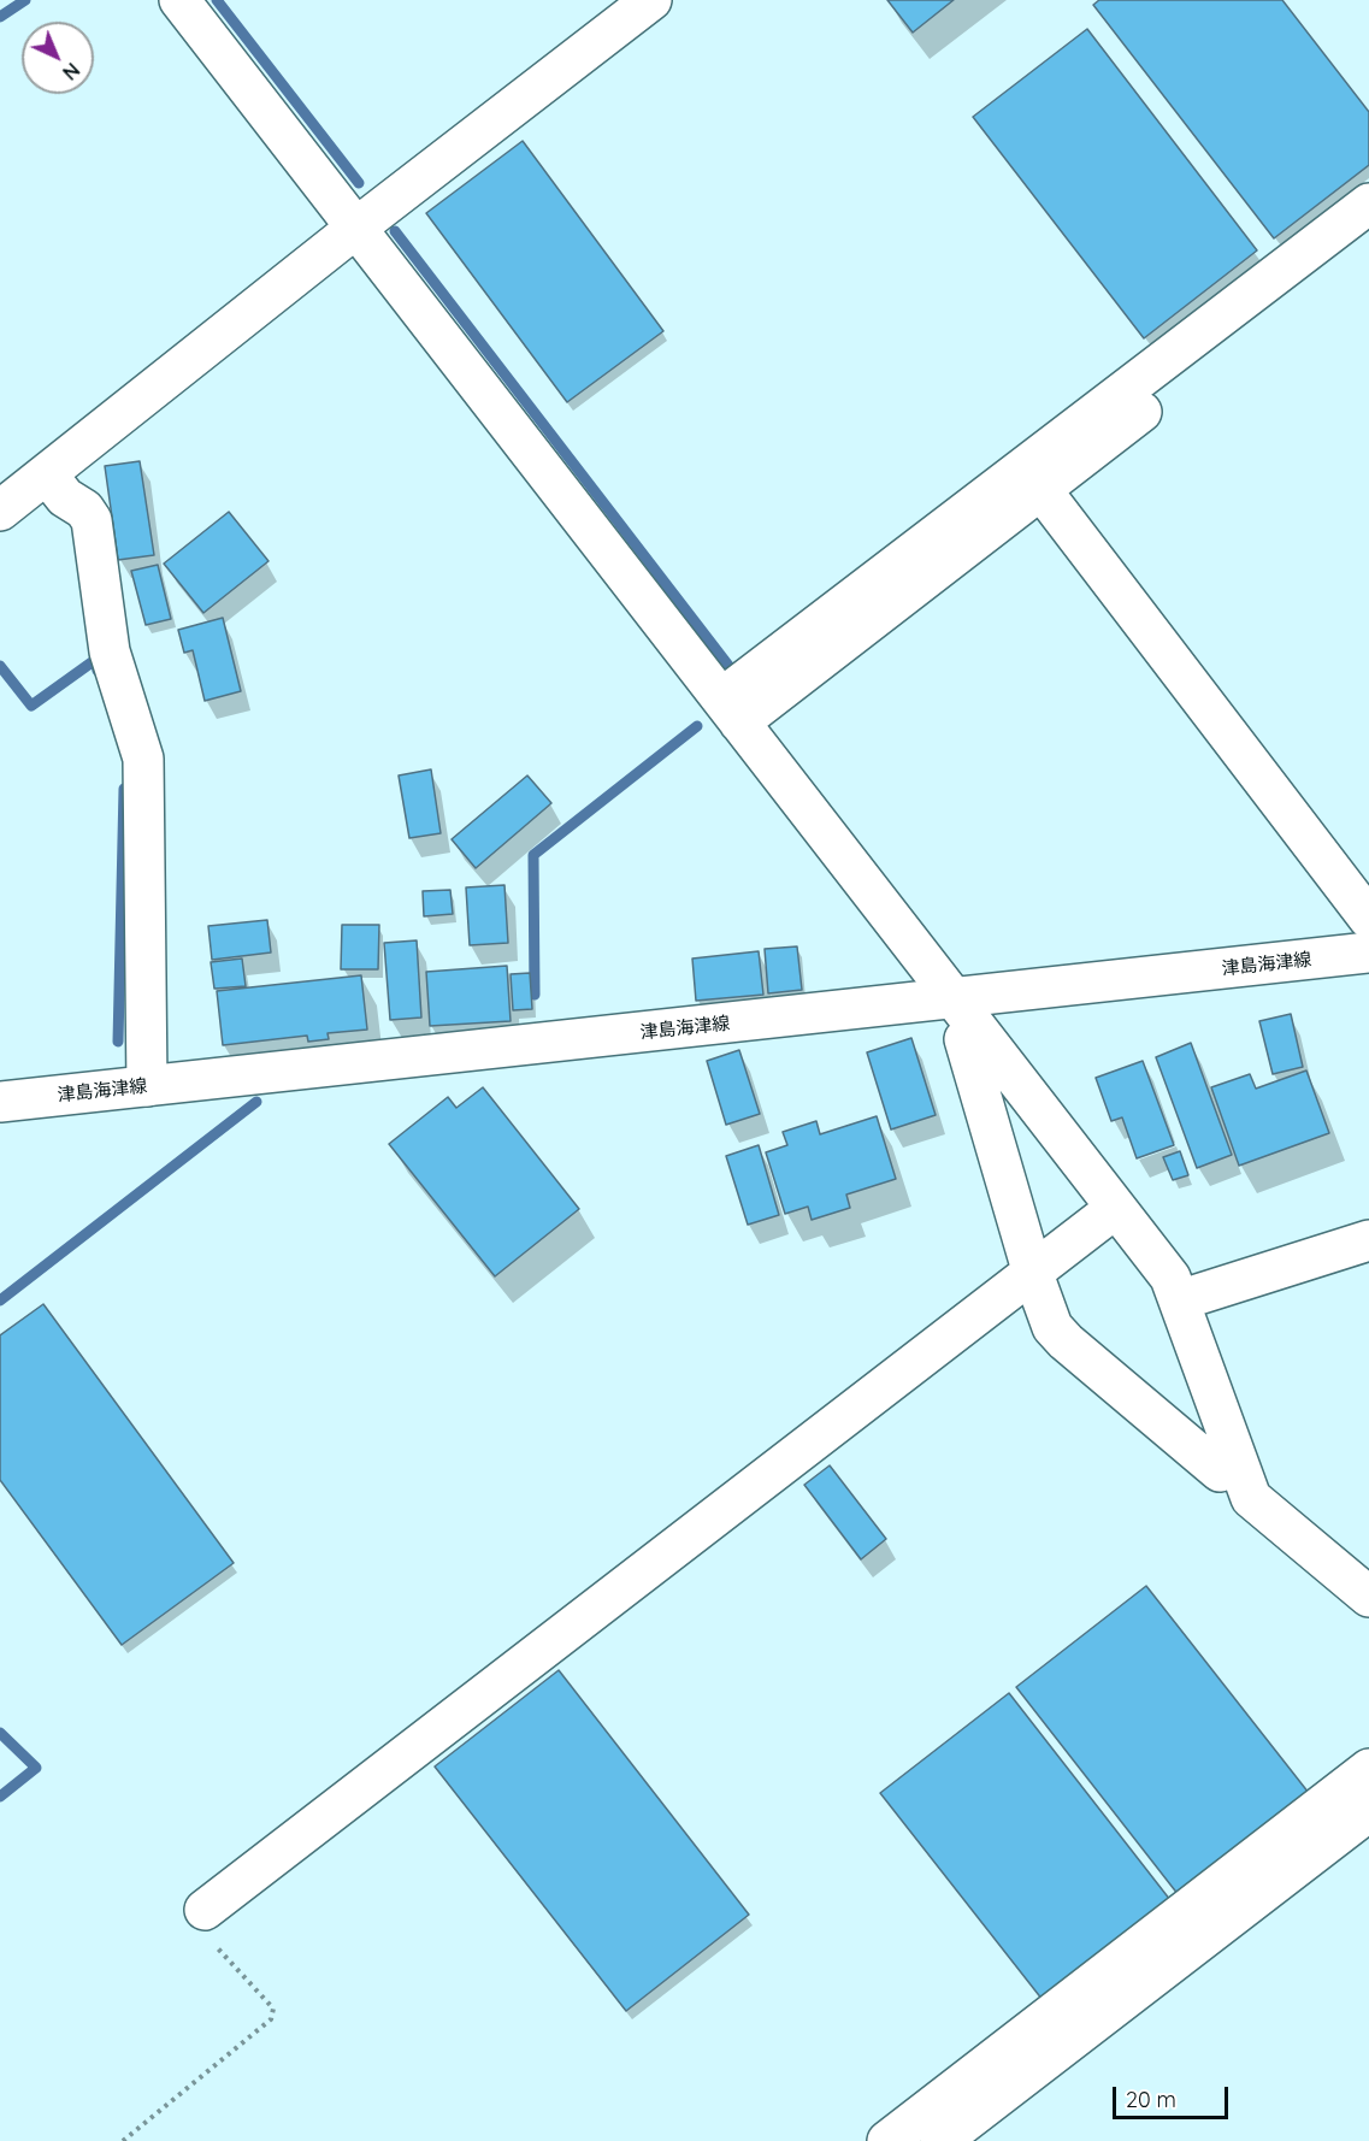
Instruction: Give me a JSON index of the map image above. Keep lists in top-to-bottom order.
{
  "streets": {
    "street": ["津島海津線"]
  },
  "scale_bar": "20 m",
  "north": "bottom right"
}
